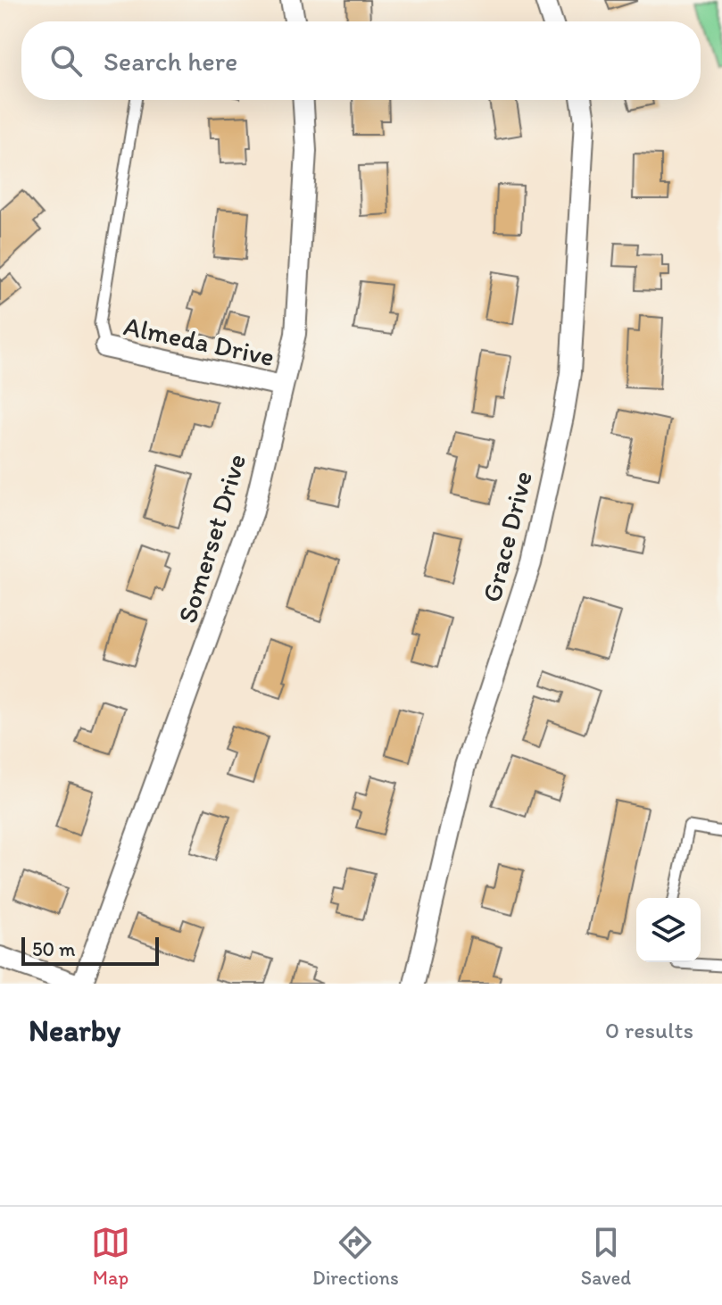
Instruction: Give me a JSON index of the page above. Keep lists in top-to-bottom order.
{
  "streets": {
    "street": ["Almeda Drive", "Grace Drive", "Somerset Drive"]
  },
  "crossings": [
    ["Almeda Drive", "Somerset Drive"]
  ],
  "scale_bar": "50 m",
  "page": {
    "search": "Search here",
    "scale": "50 m",
    "heading": ["Nearby", "0 results"],
    "nav": ["Map", "Directions", "Saved"]
  }
}
